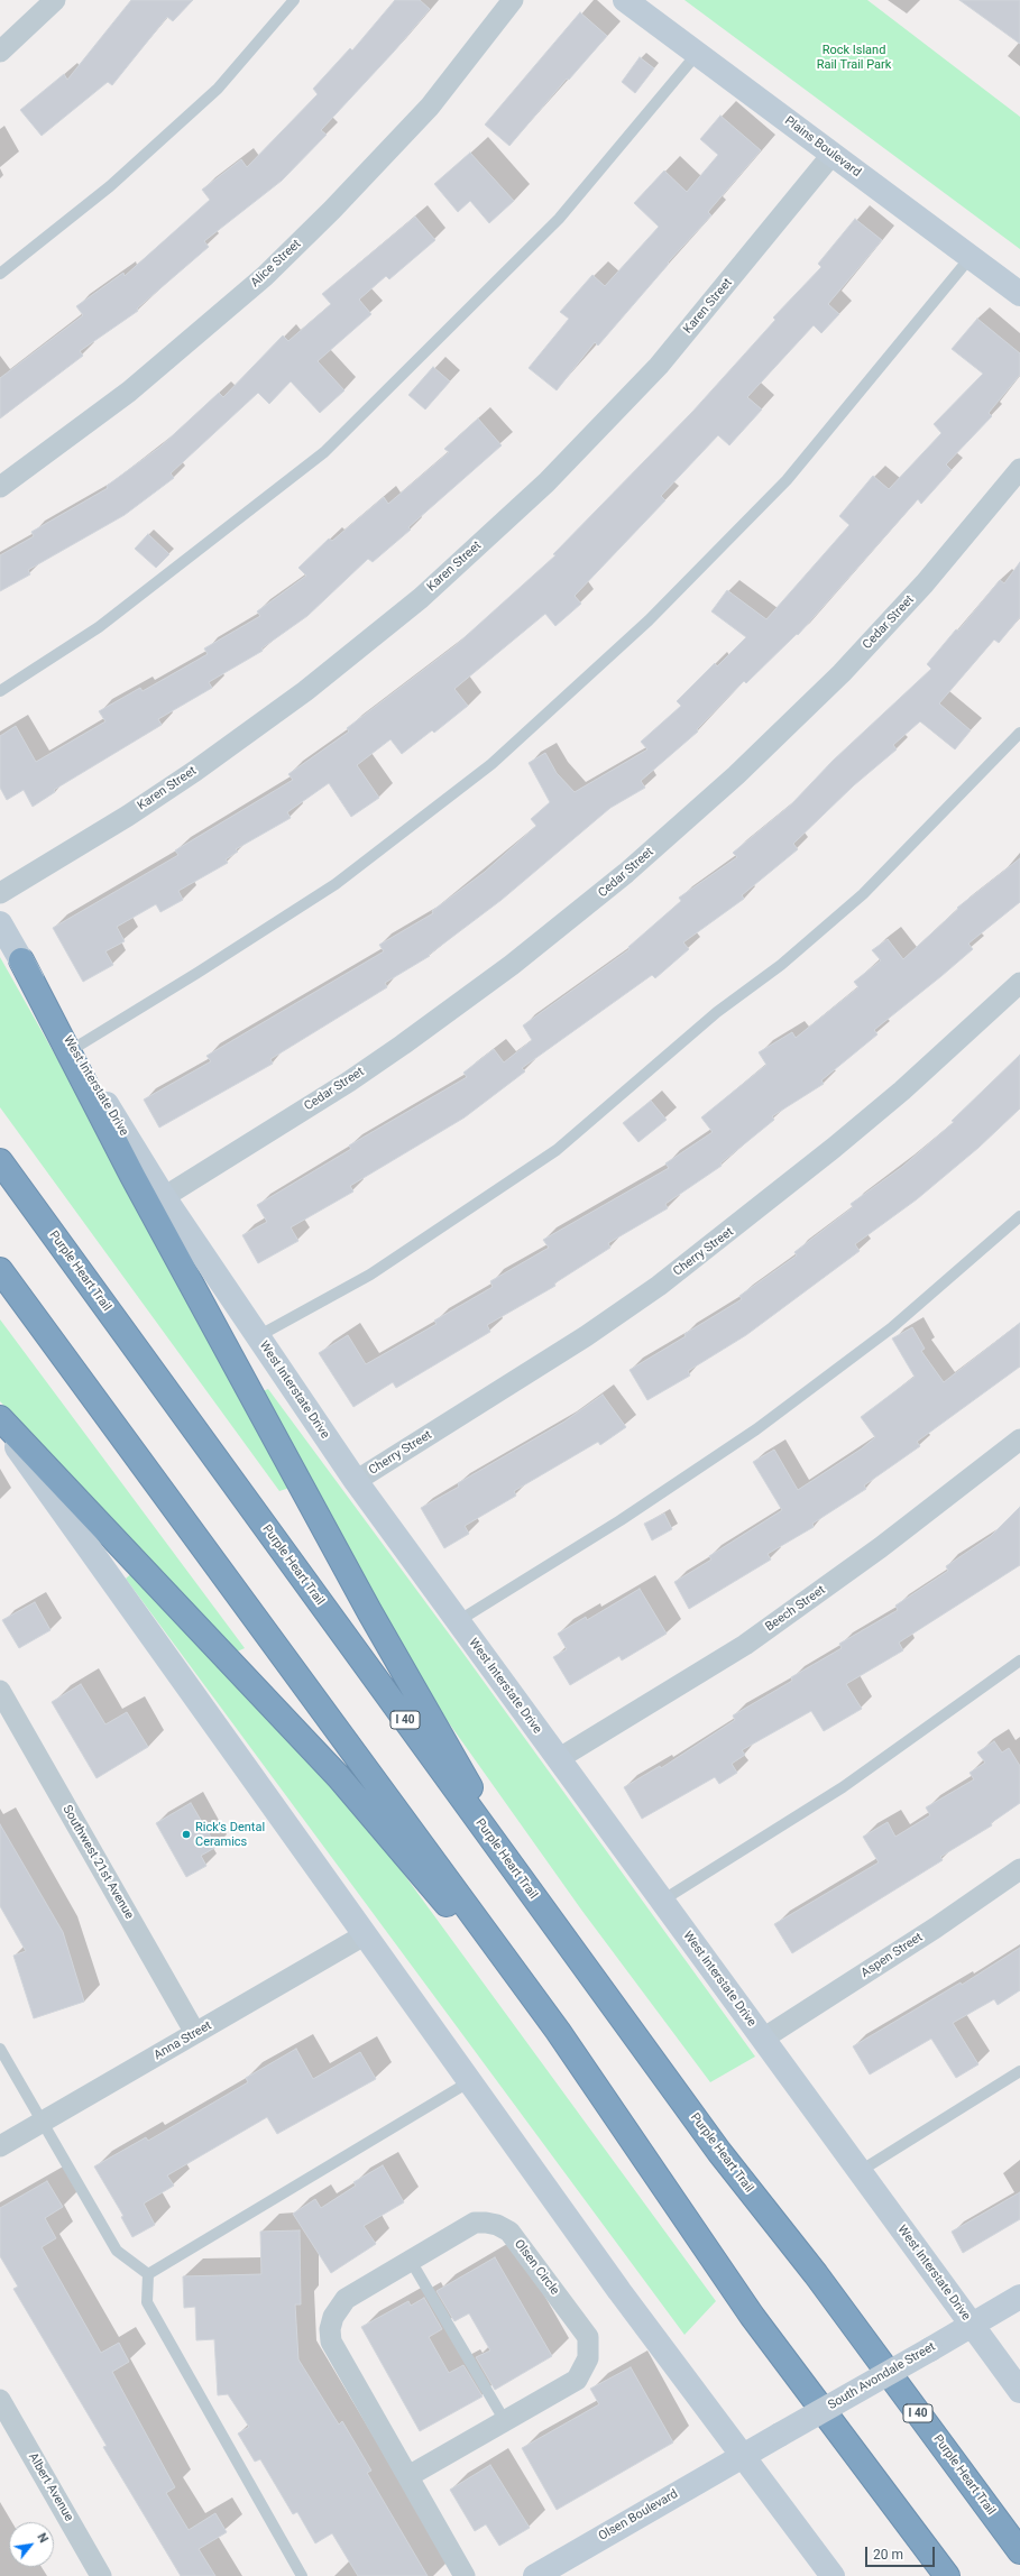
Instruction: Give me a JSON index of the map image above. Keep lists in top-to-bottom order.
{
  "streets": {
    "highway": ["Purple Heart Trail", "I 40"],
    "main road": [
      "Plains Boulevard",
      "West Interstate Drive",
      "South Avondale Street",
      "Olsen Boulevard"
    ],
    "street": [
      "Alice Street",
      "Karen Street",
      "Cedar Street",
      "Cherry Street",
      "Beech Street",
      "Southwest 21st Avenue",
      "Aspen Street",
      "Anna Street",
      "Olsen Circle",
      "Albert Avenue"
    ]
  },
  "crossings": [
    ["Plains Boulevard", "Karen Street"],
    ["Cedar Street", "West Interstate Drive"],
    ["West Interstate Drive", "Cherry Street"],
    ["West Interstate Drive", "Beech Street"],
    ["West Interstate Drive", "Aspen Street"],
    ["West Interstate Drive", "South Avondale Street"],
    ["Southwest 21st Avenue", "Anna Street"],
    ["South Avondale Street", "Olsen Boulevard"]
  ],
  "parks": ["Rock Island Rail Trail Park"],
  "places": ["Rick's Dental Ceramics"],
  "scale_bar": "20 m",
  "north": "top right"
}
